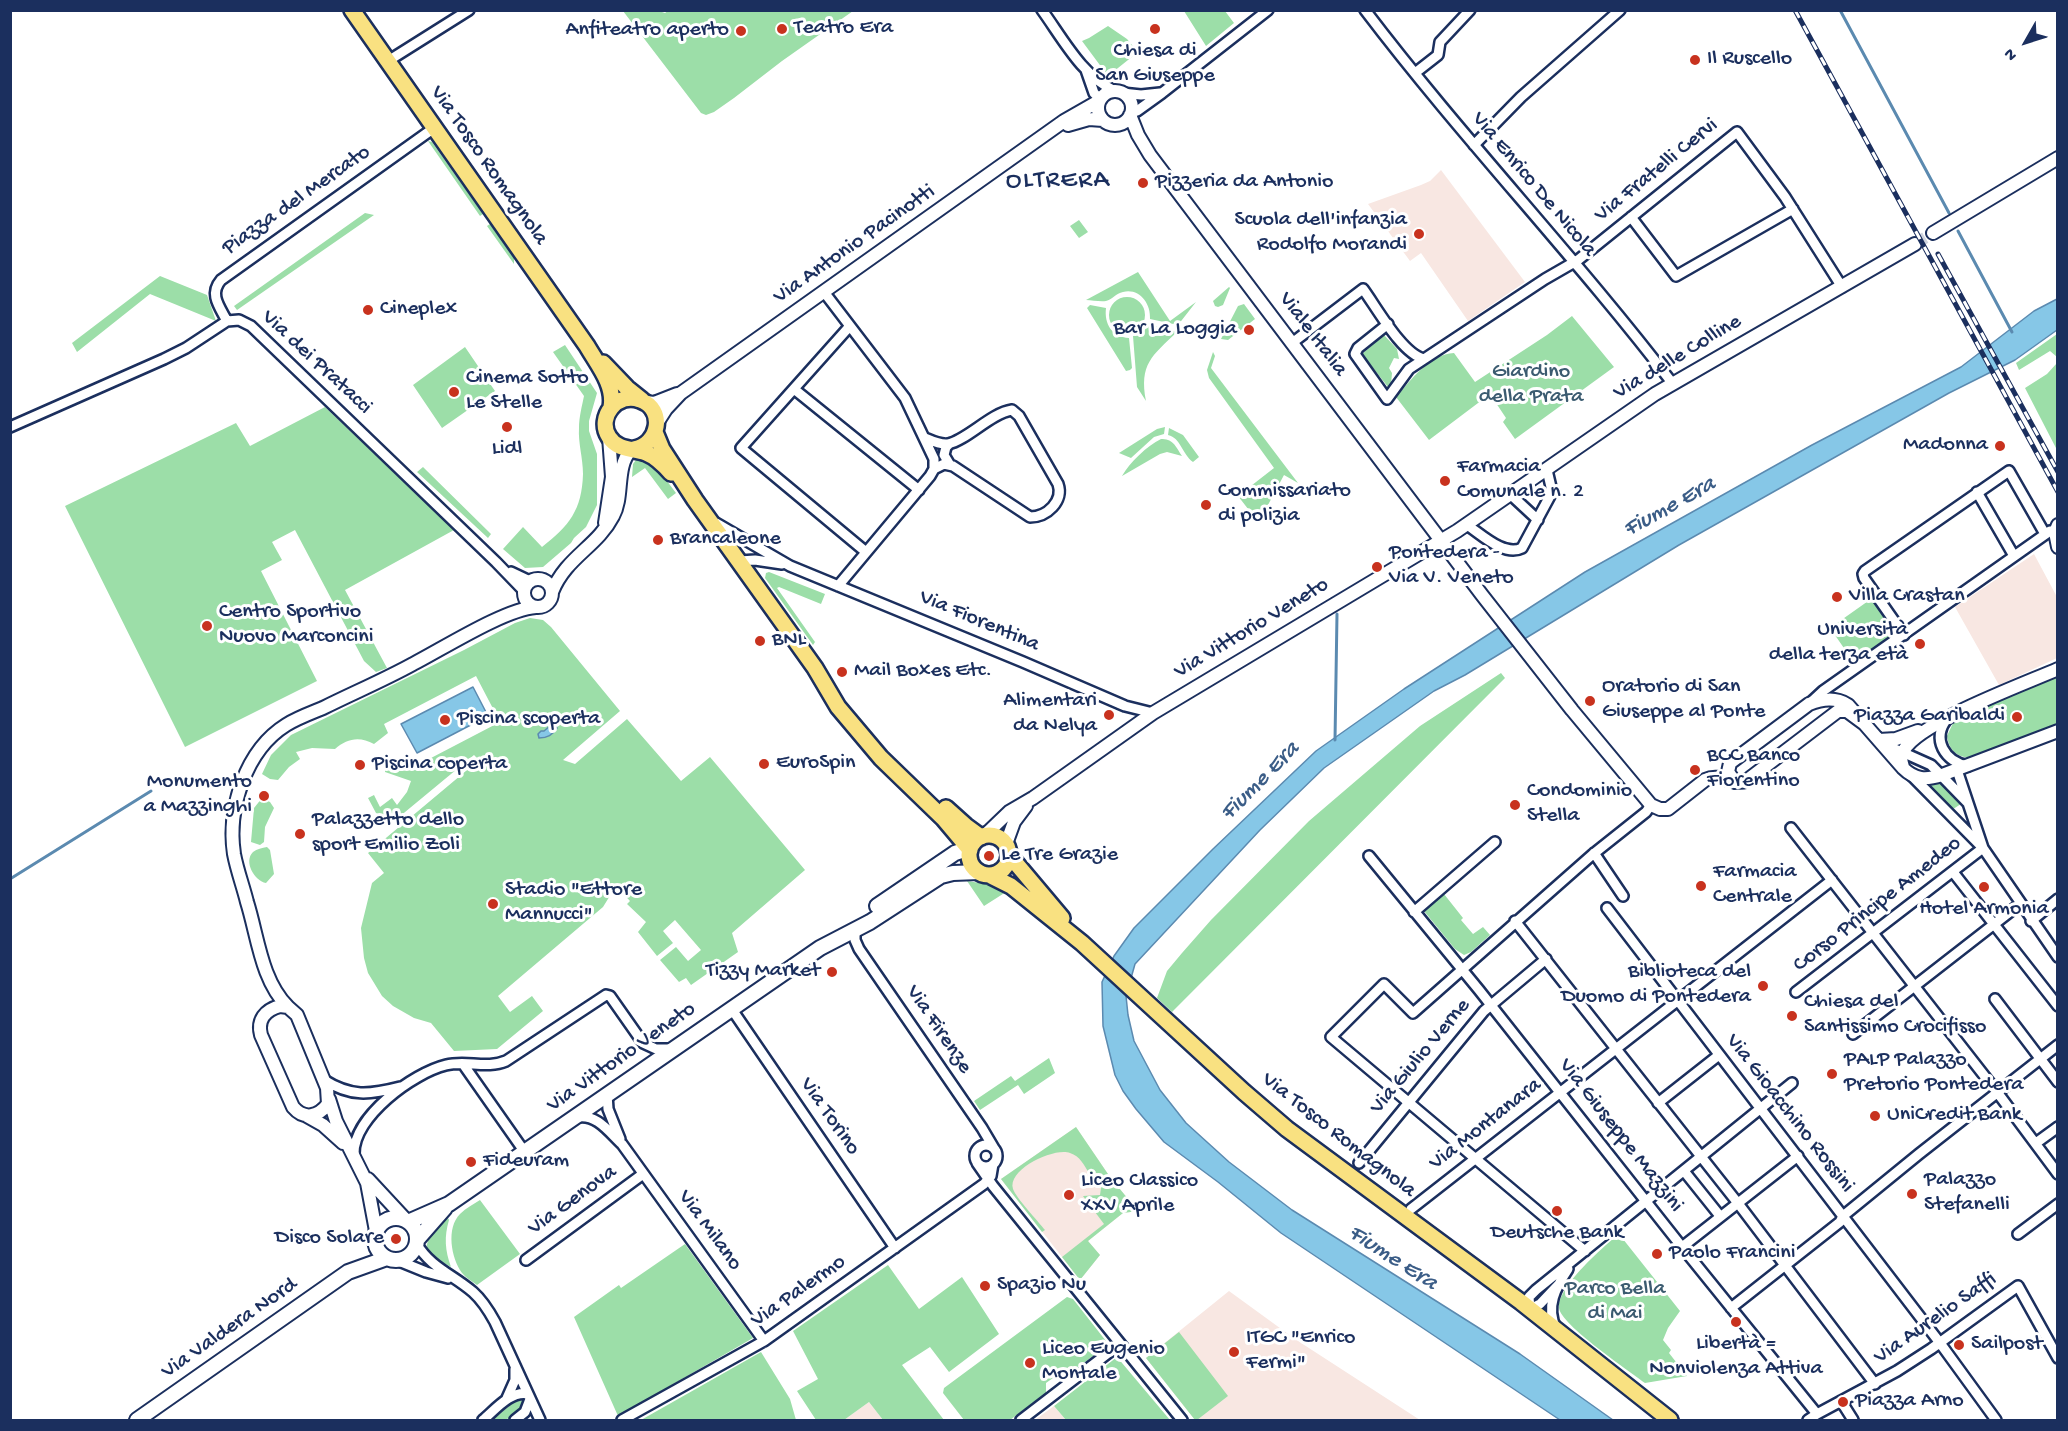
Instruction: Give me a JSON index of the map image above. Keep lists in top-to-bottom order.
{
  "streets": {
    "main road": ["Via Tosco Romagnola", "Via Vittorio Veneto", "Via Valdera Nord"],
    "street": [
      "Via Fratelli Cervi",
      "Via Enrico De Nicola",
      "Piazza del Mercato",
      "Via Antonio Pacinotti",
      "Viale Italia",
      "Via delle Colline",
      "Via dei Pratacci",
      "Via Fiorentina",
      "Corso Principe Amedeo",
      "Via Firenze",
      "Via Giulio Verne",
      "Via Gioacchino Rossini",
      "Via Torino",
      "Via Montanara",
      "Via Giuseppe Mazzini",
      "Via Genova",
      "Via Milano",
      "Via Palermo",
      "Via Aurelio Saffi"
    ]
  },
  "crossings": [
    ["Via Tosco Romagnola", "Piazza del Mercato"],
    ["Via Tosco Romagnola", "Via Antonio Pacinotti"],
    ["Via Tosco Romagnola", "Via Vittorio Veneto"],
    ["Via Fratelli Cervi", "Via Enrico De Nicola"],
    ["Via Enrico De Nicola", "Via delle Colline"],
    ["Piazza del Mercato", "Via dei Pratacci"],
    ["Via Antonio Pacinotti", "Viale Italia"],
    ["Viale Italia", "Via delle Colline"],
    ["Viale Italia", "Via Vittorio Veneto"],
    ["Via delle Colline", "Via Vittorio Veneto"],
    ["Via Fiorentina", "Via Vittorio Veneto"],
    ["Via Vittorio Veneto", "Via Firenze"],
    ["Via Vittorio Veneto", "Via Torino"],
    ["Via Vittorio Veneto", "Via Milano"],
    ["Via Vittorio Veneto", "Via Valdera Nord"],
    ["Via Giulio Verne", "Via Giuseppe Mazzini"],
    ["Via Gioacchino Rossini", "Via Montanara"],
    ["Via Gioacchino Rossini", "Via Aurelio Saffi"],
    ["Via Torino", "Via Palermo"],
    ["Via Montanara", "Via Giuseppe Mazzini"],
    ["Via Genova", "Via Milano"],
    ["Via Milano", "Via Palermo"]
  ],
  "districts": ["OLTRERA"],
  "water": ["Fiume Era"],
  "parks": ["Giardino della Prata", "Parco Bella di Mai"],
  "places": [
    "Teatro Era",
    "Chiesa di San Giuseppe",
    "Anfiteatro aperto",
    "Il Ruscello",
    "Pizzeria da Antonio",
    "Scuola dell'infanzia Rodolfo Morandi",
    "Cineplex",
    "Bar La Loggia",
    "Cinema Sotto Le Stelle",
    "Lidl",
    "Madonna",
    "Farmacia Comunale n. 2",
    "Commissariato di polizia",
    "Brancaleone",
    "Pontedera - Via V. Veneto",
    "Villa Crastan",
    "Centro Sportivo Nuovo Marconcini",
    "BNL",
    "Università della terza età",
    "Mail Boxes Etc.",
    "Oratorio di San Giuseppe al Ponte",
    "Alimentari da Nelya",
    "Piazza Garibaldi",
    "Piscina scoperta",
    "EuroSpin",
    "Piscina coperta",
    "BCC Banco Fiorentino",
    "Monumento a Mazzinghi",
    "Condominio Stella",
    "Palazzetto dello sport Emilio Zoli",
    "Le Tre Grazie",
    "Farmacia Centrale",
    "Hotel Armonia",
    "Stadio \"Ettore Mannucci\"",
    "Tizzy Market",
    "Biblioteca del Duomo di Pontedera",
    "Chiesa del Santissimo Crocifisso",
    "PALP Palazzo Pretorio Pontedera",
    "UniCredit Bank",
    "Fideuram",
    "Palazzo Stefanelli",
    "Liceo Classico XXV Aprile",
    "Deutsche Bank",
    "Disco Solare",
    "Paolo Francini",
    "Spazio Nu",
    "Libertà = Nonviolenza Attiva",
    "Sailpost",
    "ITGC \"Enrico Fermi\"",
    "Liceo Eugenio Montale",
    "Piazza Arno"
  ],
  "north": "bottom left"
}
